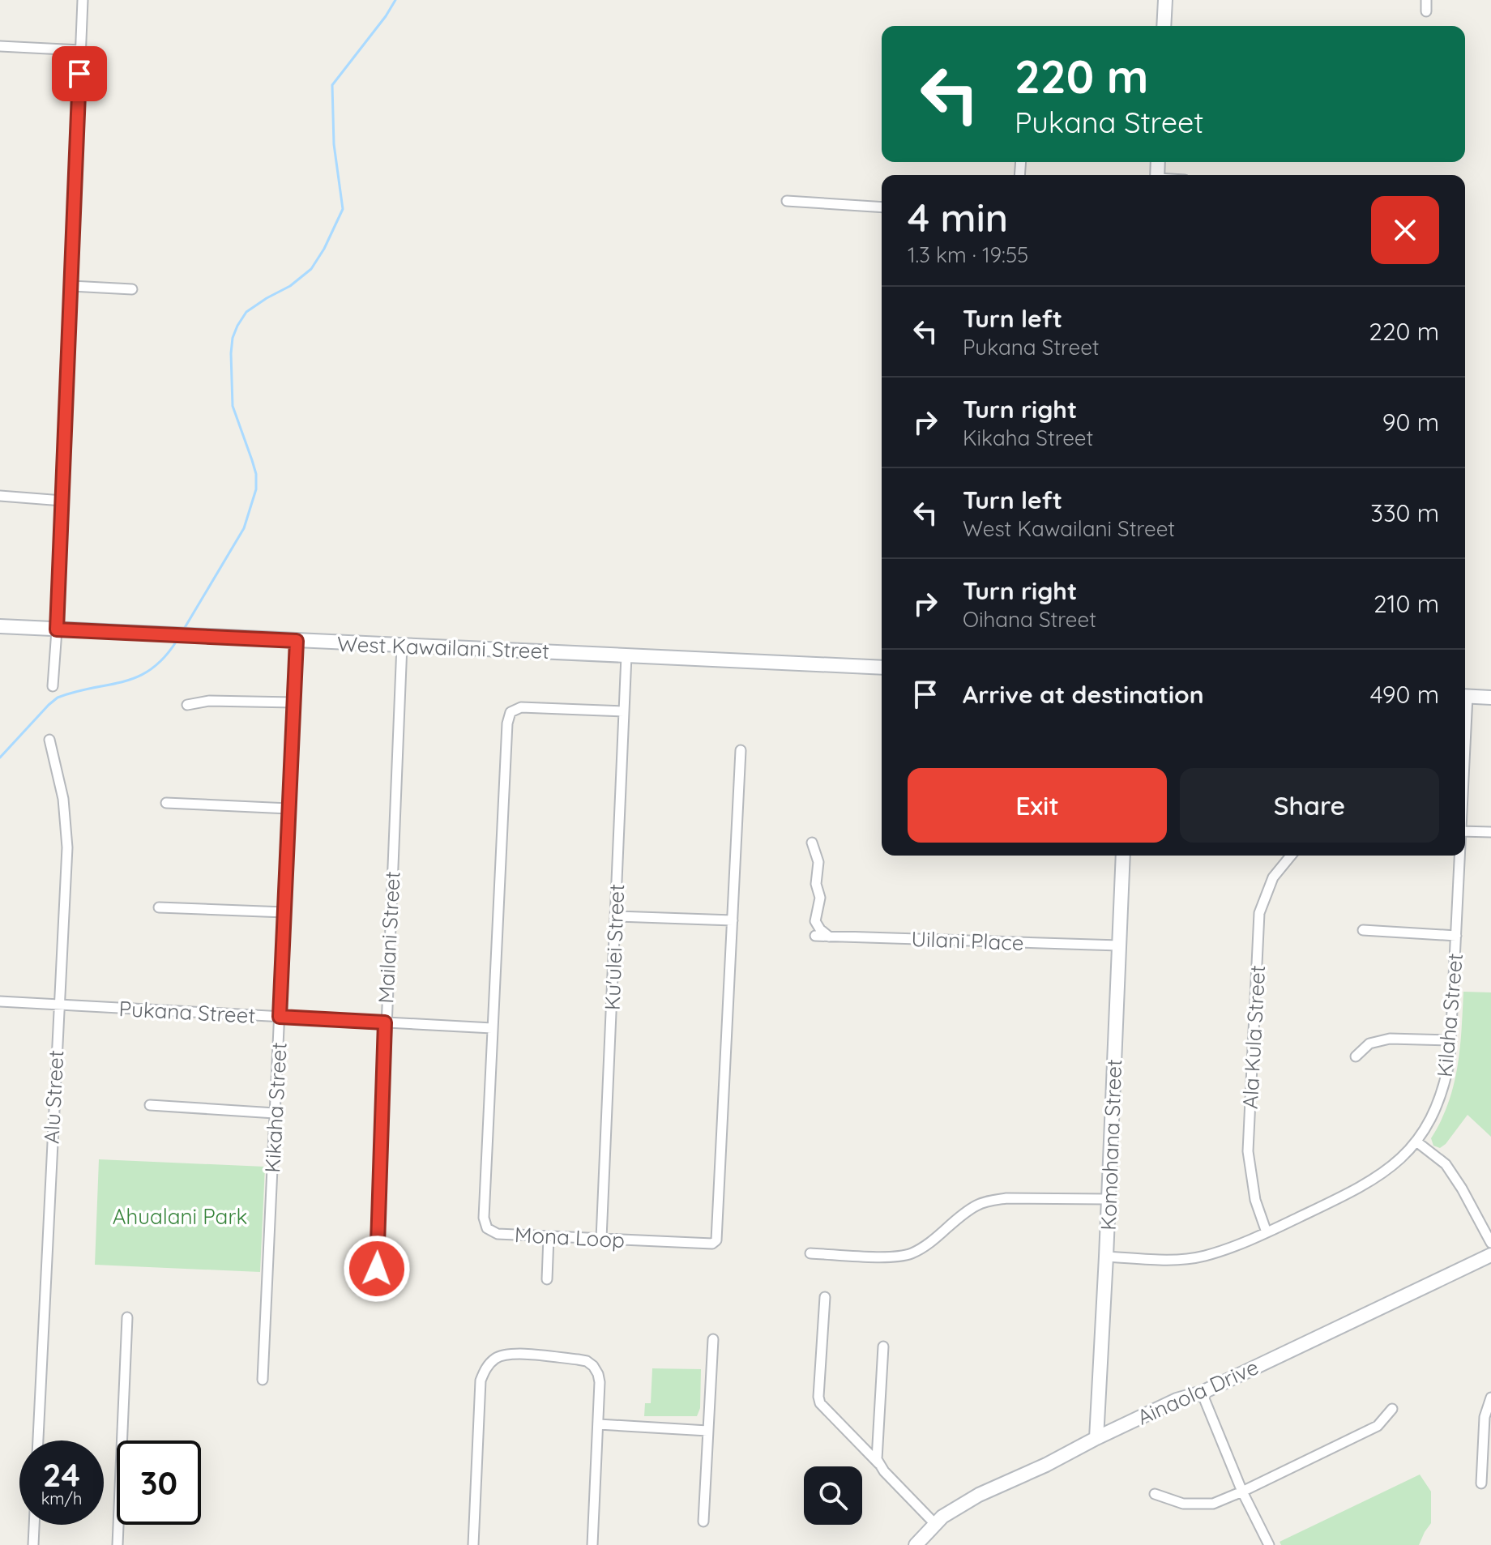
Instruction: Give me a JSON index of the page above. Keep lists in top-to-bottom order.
{
  "streets": {
    "street": [
      "West Kawailani Street",
      "Mailani Street",
      "Uilani Place",
      "Ku'ulei Street",
      "Pukana Street",
      "Kilaha Street",
      "Ala Kula Street",
      "Alu Street",
      "Kikaha Street",
      "Komohana Street",
      "Mona Loop",
      "Ainaola Drive"
    ]
  },
  "crossings": [
    ["West Kawailani Street", "Mailani Street"],
    ["West Kawailani Street", "Ku'ulei Street"],
    ["West Kawailani Street", "Kikaha Street"],
    ["Mailani Street", "Pukana Street"],
    ["Uilani Place", "Komohana Street"],
    ["Ku'ulei Street", "Mona Loop"],
    ["Pukana Street", "Alu Street"],
    ["Pukana Street", "Kikaha Street"],
    ["Pukana Street", "Mona Loop"],
    ["Kilaha Street", "Ala Kula Street"],
    ["Kilaha Street", "Komohana Street"],
    ["Komohana Street", "Ainaola Drive"]
  ],
  "parks": ["Ahualani Park"],
  "page": {
    "turn": ["220 m", "Pukana Street"],
    "heading": ["4 min", "1.3 km · 19:55"],
    "list": [
      {
        "name": "Turn left",
        "note": "Pukana Street",
        "value": "220 m"
      },
      {
        "name": "Turn right",
        "note": "Kikaha Street",
        "value": "90 m"
      },
      {
        "name": "Turn left",
        "note": "West Kawailani Street",
        "value": "330 m"
      },
      {
        "name": "Turn right",
        "note": "Oihana Street",
        "value": "210 m"
      },
      {
        "name": "Arrive at destination",
        "value": "490 m"
      }
    ],
    "buttons": ["Exit", "Share"],
    "speed": "24 km/h",
    "limit": "30"
  }
}
